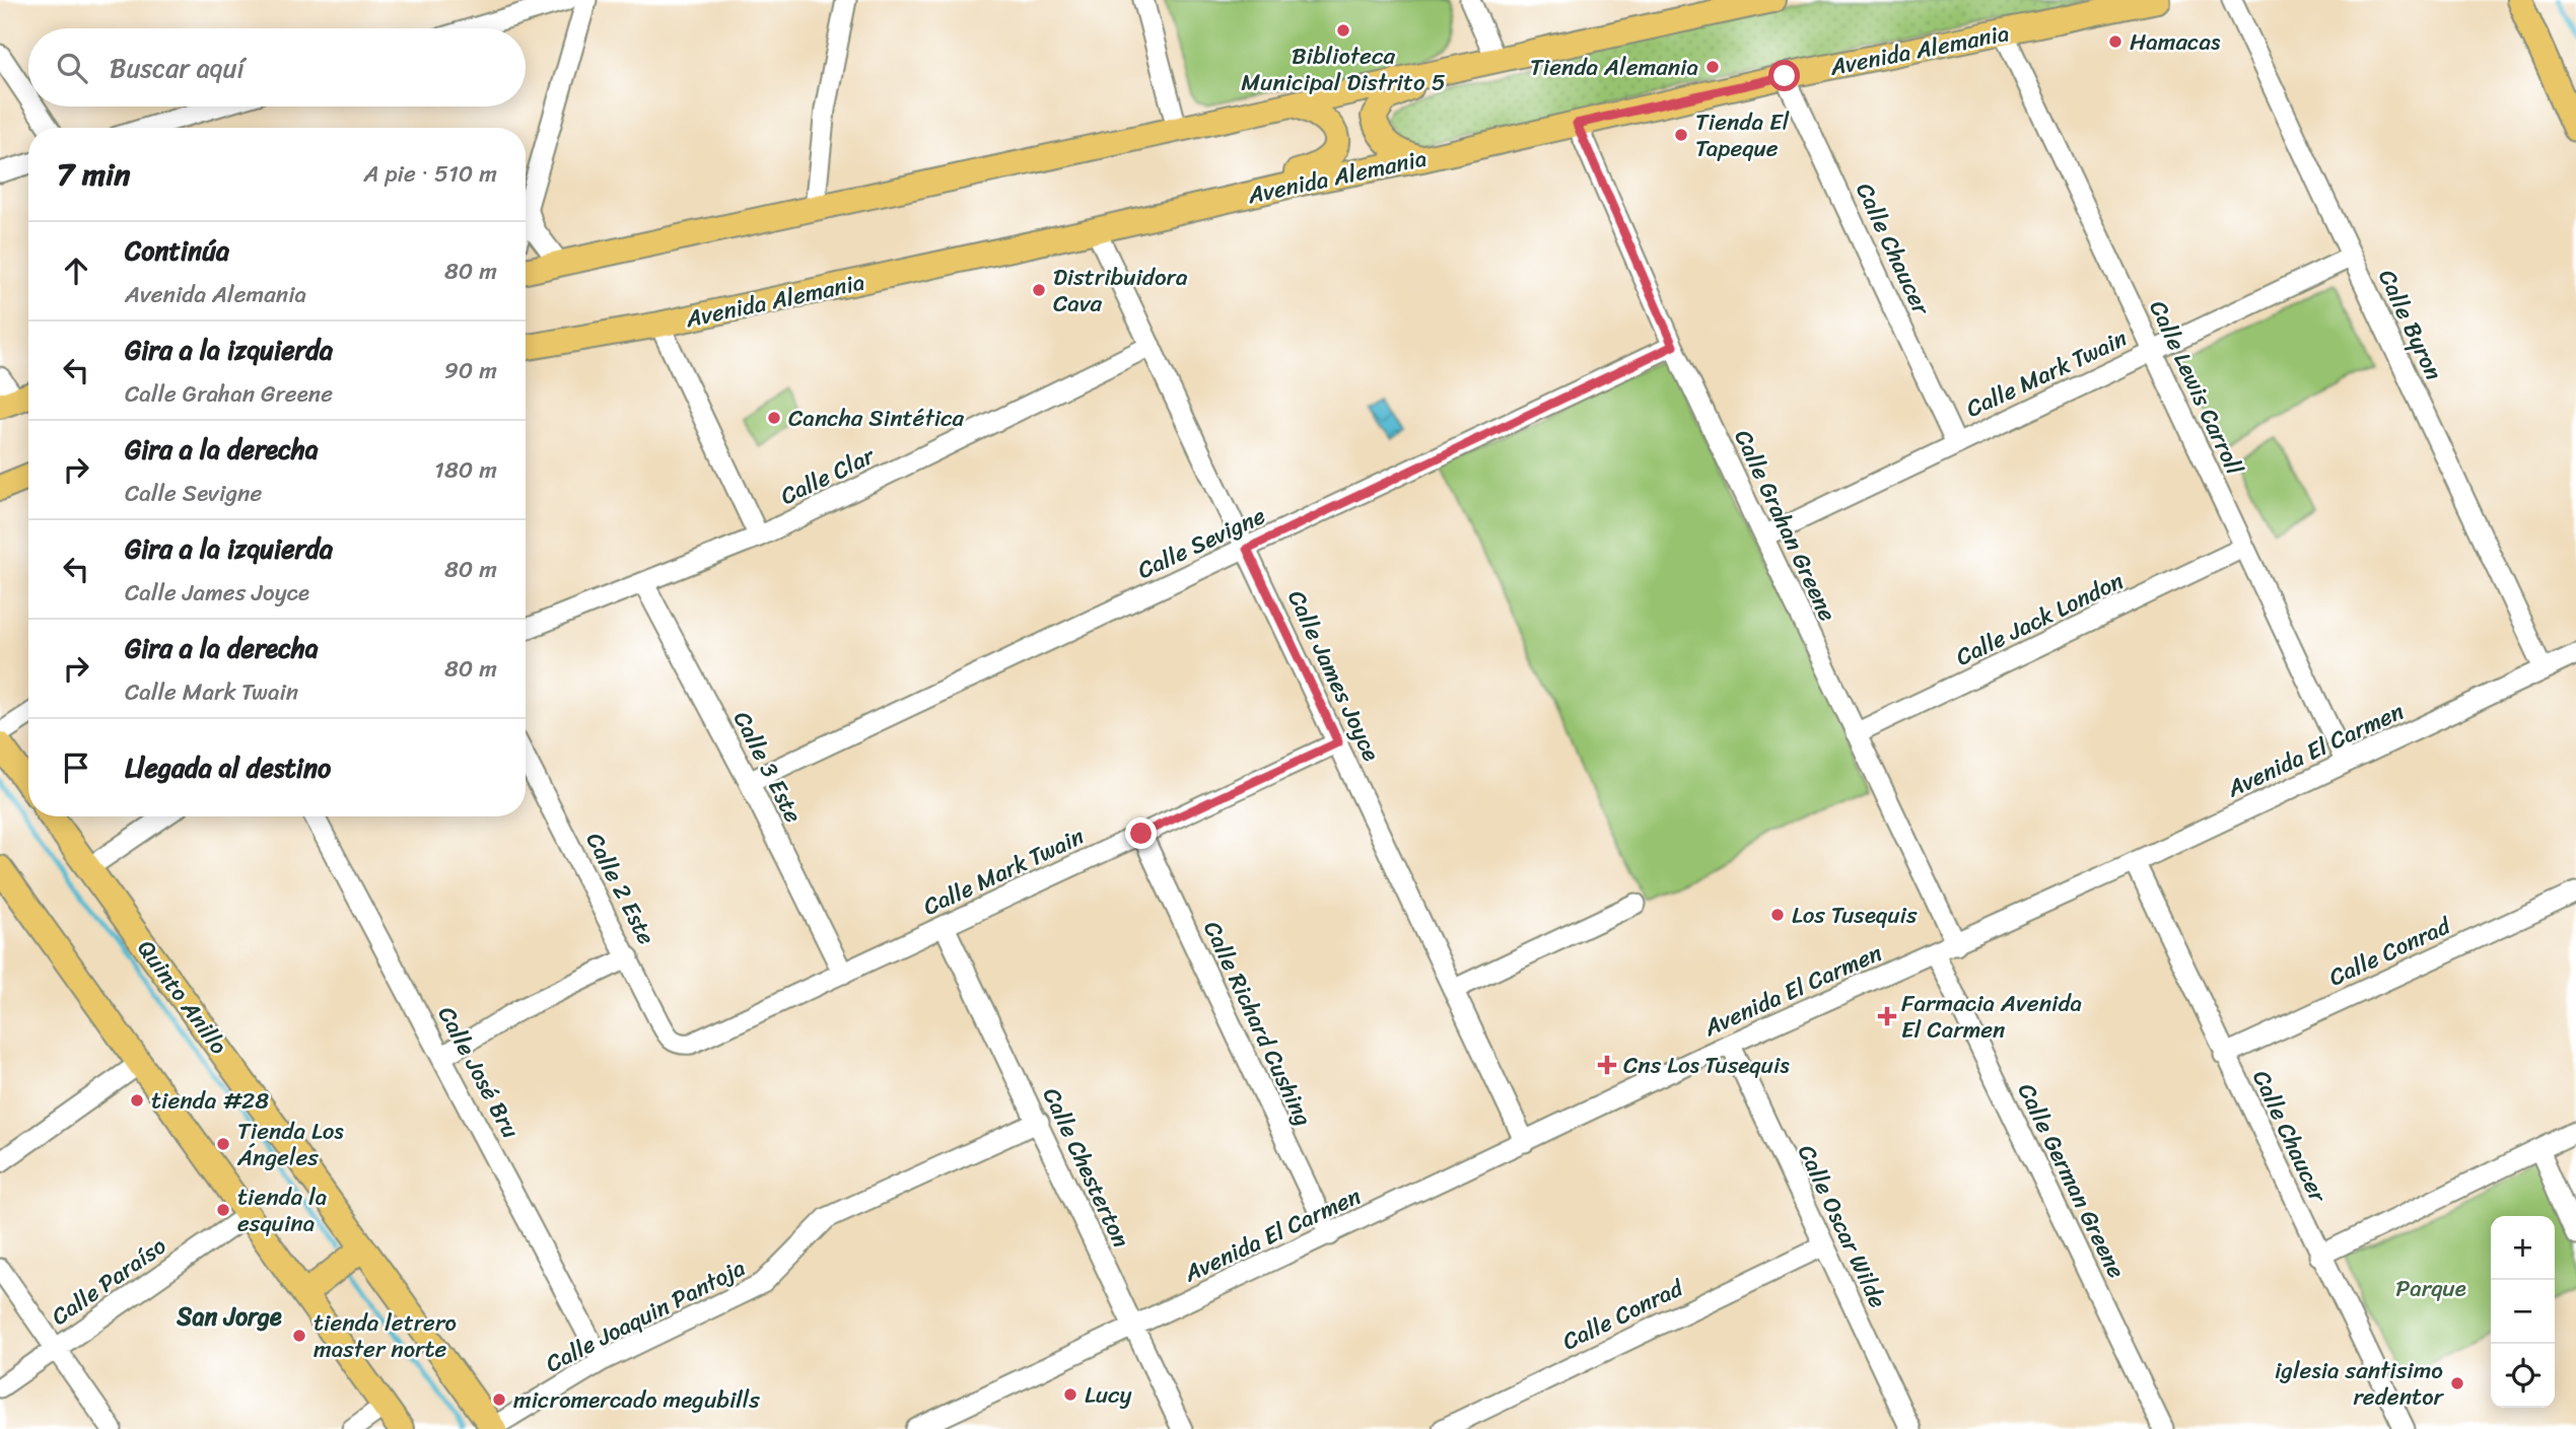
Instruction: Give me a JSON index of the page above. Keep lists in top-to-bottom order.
{
  "streets": {
    "main road": ["Avenida Alemania", "Quinto Anillo"],
    "street": [
      "Calle Chaucer",
      "Calle Byron",
      "Calle Mark Twain",
      "Calle Lewis Carroll",
      "Calle Clar",
      "Calle Grahan Greene",
      "Calle Sevigne",
      "Calle Jack London",
      "Calle James Joyce",
      "Avenida El Carmen",
      "Calle 3 Este",
      "Calle 2 Este",
      "Calle Conrad",
      "Calle Richard Cushing",
      "Calle José Bru",
      "Calle Chesterton",
      "Calle German Greene",
      "Calle Oscar Wilde",
      "Calle Paraíso",
      "Calle Joaquin Pantoja"
    ]
  },
  "crossings": [
    ["Avenida Alemania", "Calle Chaucer"],
    ["Avenida Alemania", "Calle Lewis Carroll"],
    ["Avenida Alemania", "Calle Grahan Greene"],
    ["Avenida Alemania", "Calle James Joyce"],
    ["Calle Chaucer", "Calle Mark Twain"],
    ["Calle Chaucer", "Avenida El Carmen"],
    ["Calle Chaucer", "Calle Conrad"],
    ["Calle Byron", "Calle Mark Twain"],
    ["Calle Byron", "Avenida El Carmen"],
    ["Calle Mark Twain", "Calle Lewis Carroll"],
    ["Calle Mark Twain", "Calle Grahan Greene"],
    ["Calle Mark Twain", "Calle James Joyce"],
    ["Calle Mark Twain", "Calle 3 Este"],
    ["Calle Mark Twain", "Calle 2 Este"],
    ["Calle Mark Twain", "Calle Richard Cushing"],
    ["Calle Mark Twain", "Calle Chesterton"],
    ["Calle Lewis Carroll", "Calle Jack London"],
    ["Calle Lewis Carroll", "Avenida El Carmen"],
    ["Calle Clar", "Calle James Joyce"],
    ["Calle Clar", "Calle 3 Este"],
    ["Calle Grahan Greene", "Calle Sevigne"],
    ["Calle Grahan Greene", "Calle Jack London"],
    ["Calle Grahan Greene", "Avenida El Carmen"],
    ["Calle Sevigne", "Calle James Joyce"],
    ["Calle Sevigne", "Calle 3 Este"],
    ["Calle James Joyce", "Avenida El Carmen"],
    ["Avenida El Carmen", "Calle Richard Cushing"],
    ["Avenida El Carmen", "Calle Chesterton"],
    ["Avenida El Carmen", "Calle German Greene"],
    ["Avenida El Carmen", "Calle Oscar Wilde"],
    ["Calle Conrad", "Calle Oscar Wilde"],
    ["Quinto Anillo", "Calle Joaquin Pantoja"],
    ["Calle José Bru", "Calle Joaquin Pantoja"],
    ["Calle Chesterton", "Calle Joaquin Pantoja"]
  ],
  "districts": ["San Jorge"],
  "parks": ["Parque"],
  "places": {
    "other": [
      "Biblioteca Municipal Distrito 5",
      "Hamacas",
      "Tienda Alemania",
      "Tienda El Tapeque",
      "Distribuidora Cava",
      "Cancha Sintética",
      "Los Tusequis",
      "tienda #28",
      "Tienda Los Ángeles",
      "tienda la esquina",
      "tienda letrero master norte",
      "iglesia santisimo redentor",
      "Lucy",
      "micromercado megubills"
    ],
    "health": ["Farmacia Avenida El Carmen", "Cns Los Tusequis"]
  },
  "page": {
    "search": "Buscar aquí",
    "heading": ["7 min", "A pie · 510 m"],
    "list": [
      ["Continúa", "Avenida Alemania", "80 m"],
      ["Gira a la izquierda", "Calle Grahan Greene", "90 m"],
      ["Gira a la derecha", "Calle Sevigne", "180 m"],
      ["Gira a la izquierda", "Calle James Joyce", "80 m"],
      ["Gira a la derecha", "Calle Mark Twain", "80 m"],
      "Llegada al destino"
    ],
    "map_buttons": ["+", "−"]
  }
}
